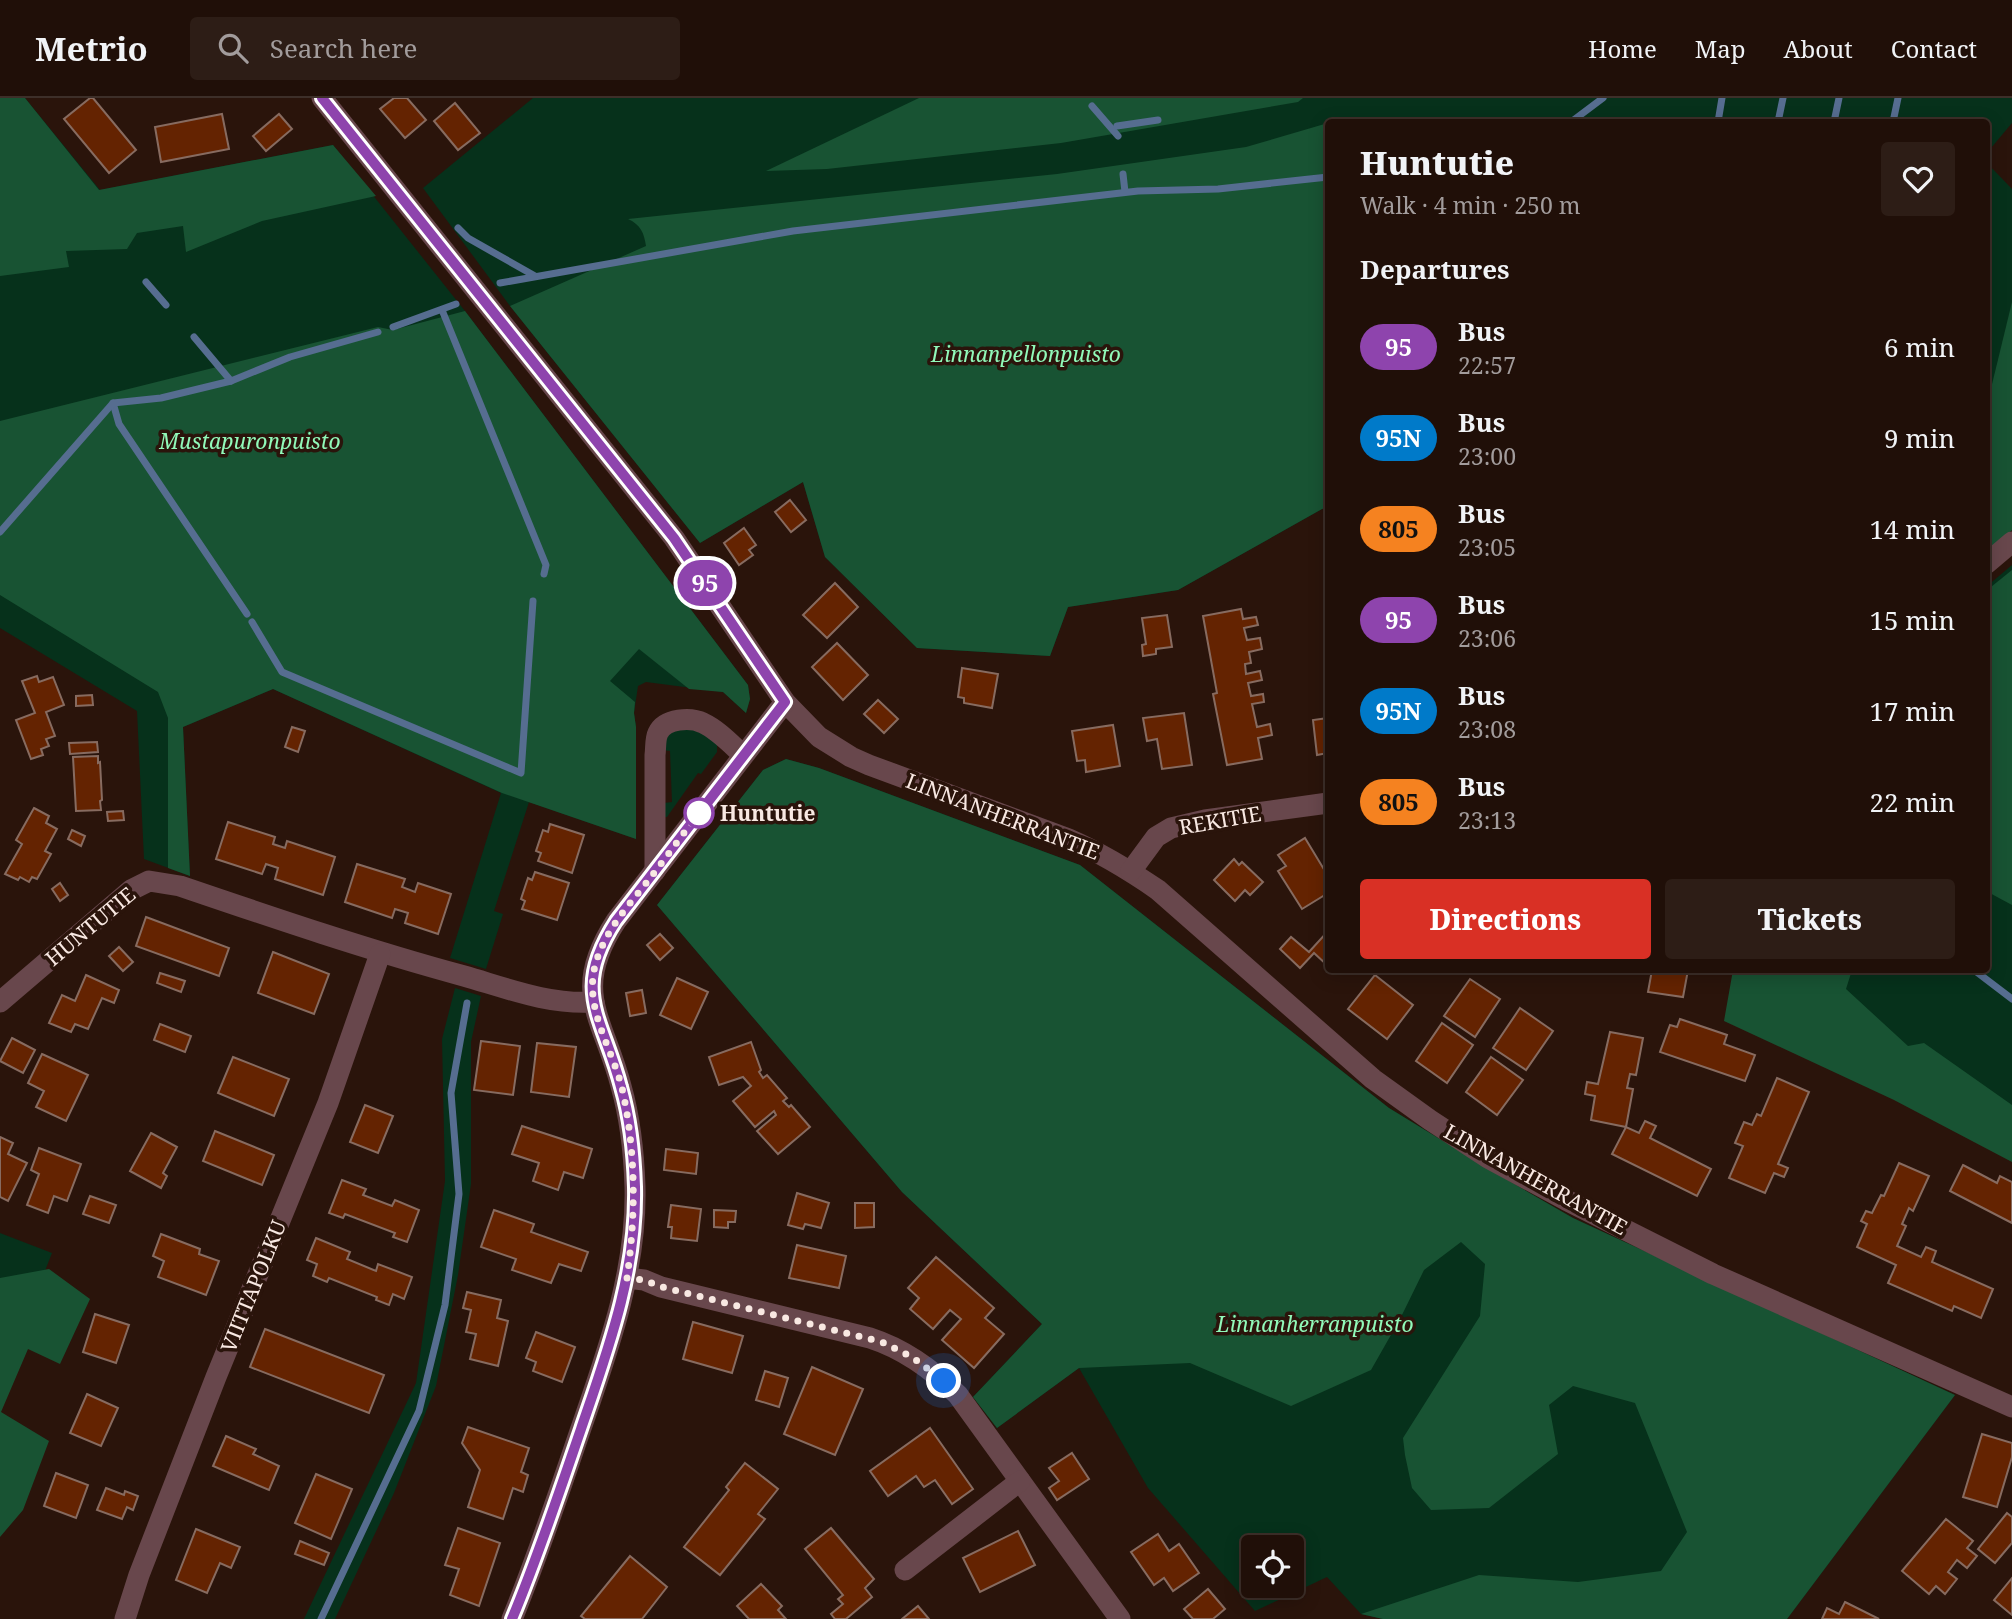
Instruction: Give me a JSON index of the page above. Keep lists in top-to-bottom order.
{
  "streets": {
    "street": [
      "LINNANHERRANTIE",
      "REKITIE",
      "HUNTUTIE",
      "VIITTAPOLKU"
    ]
  },
  "crossings": [
    ["LINNANHERRANTIE", "REKITIE"],
    ["HUNTUTIE", "VIITTAPOLKU"]
  ],
  "parks": ["Linnanpellonpuisto", "Mustapuronpuisto", "Linnanherranpuisto"],
  "places": ["Huntutie"],
  "lines": ["bus line 95"],
  "page": {
    "header": "Metrio",
    "search": "Search here",
    "nav": [
      "Home",
      "Map",
      "About",
      "Contact"
    ],
    "on_map": "95",
    "heading": [
      ["Huntutie", "Walk · 4 min · 250 m"],
      "Departures"
    ],
    "list": [
      {
        "mark": "95",
        "name": "Bus",
        "note": "22:57",
        "value": "6 min"
      },
      {
        "mark": "95N",
        "name": "Bus",
        "note": "23:00",
        "value": "9 min"
      },
      {
        "mark": "805",
        "name": "Bus",
        "note": "23:05",
        "value": "14 min"
      },
      {
        "mark": "95",
        "name": "Bus",
        "note": "23:06",
        "value": "15 min"
      },
      {
        "mark": "95N",
        "name": "Bus",
        "note": "23:08",
        "value": "17 min"
      },
      {
        "mark": "805",
        "name": "Bus",
        "note": "23:13",
        "value": "22 min"
      }
    ],
    "buttons": ["Directions", "Tickets"]
  }
}
